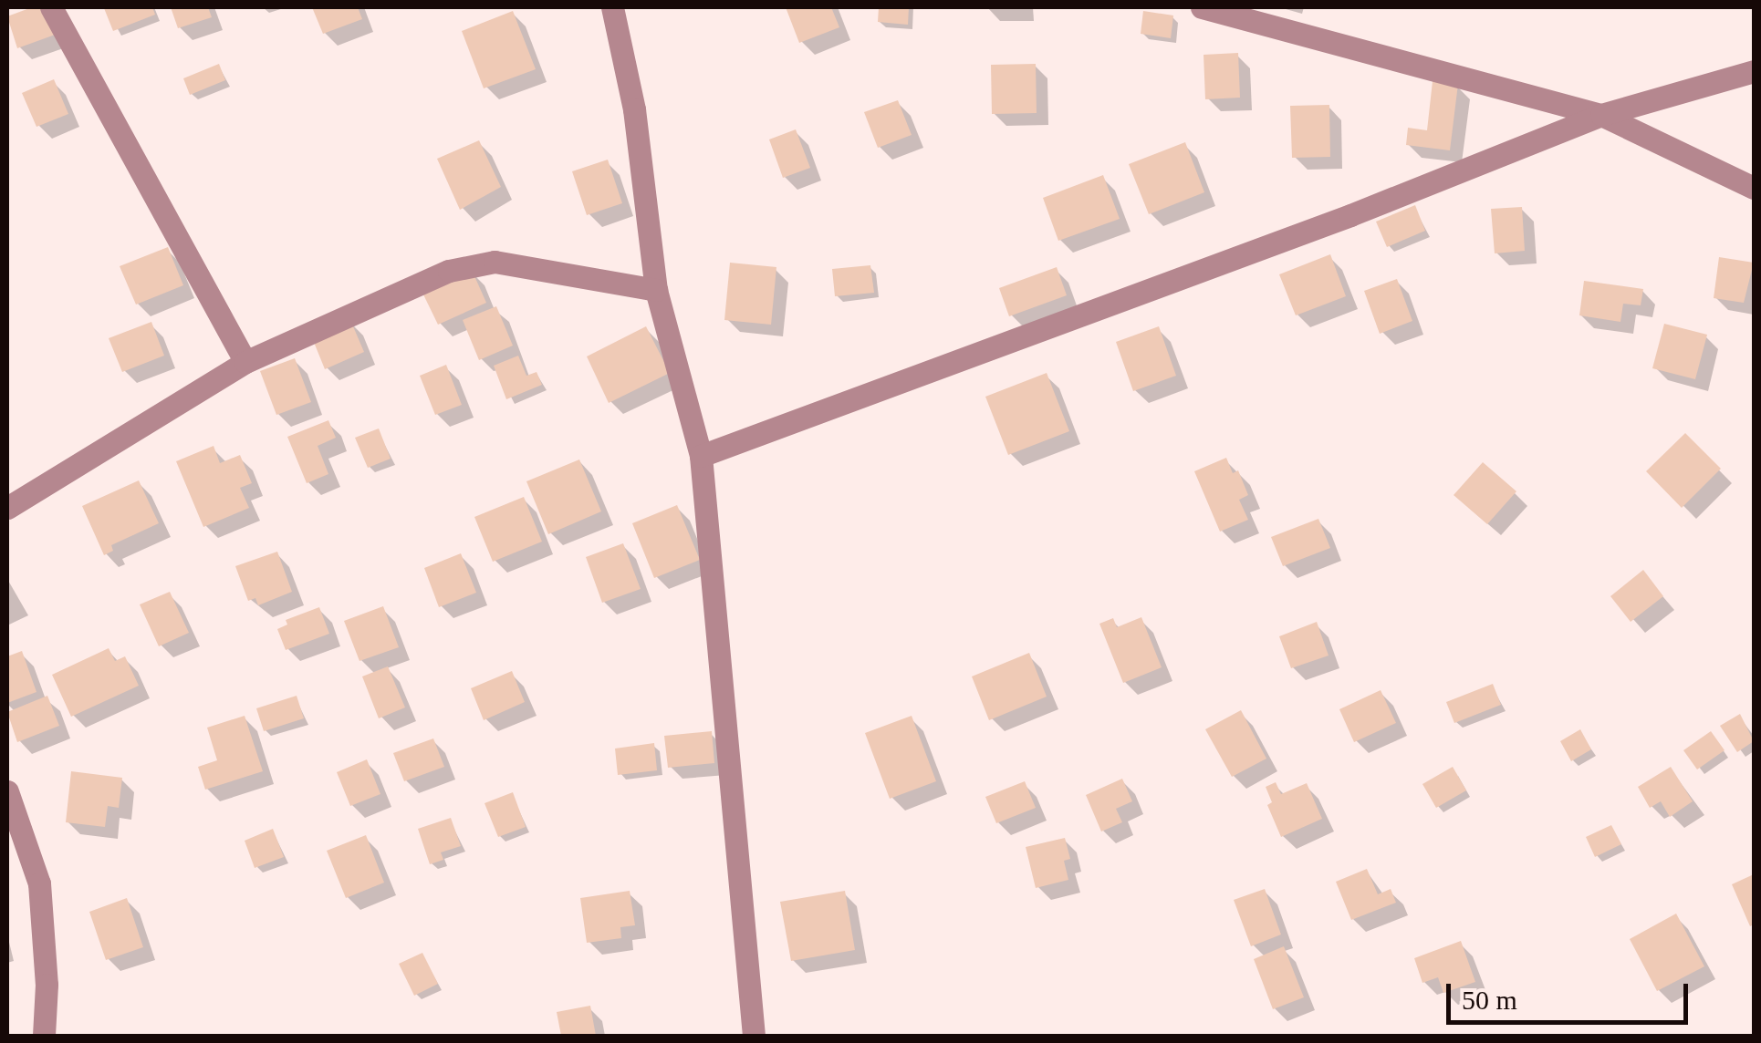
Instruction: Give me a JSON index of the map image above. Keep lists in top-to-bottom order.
{
  "scale_bar": "50 m"
}
